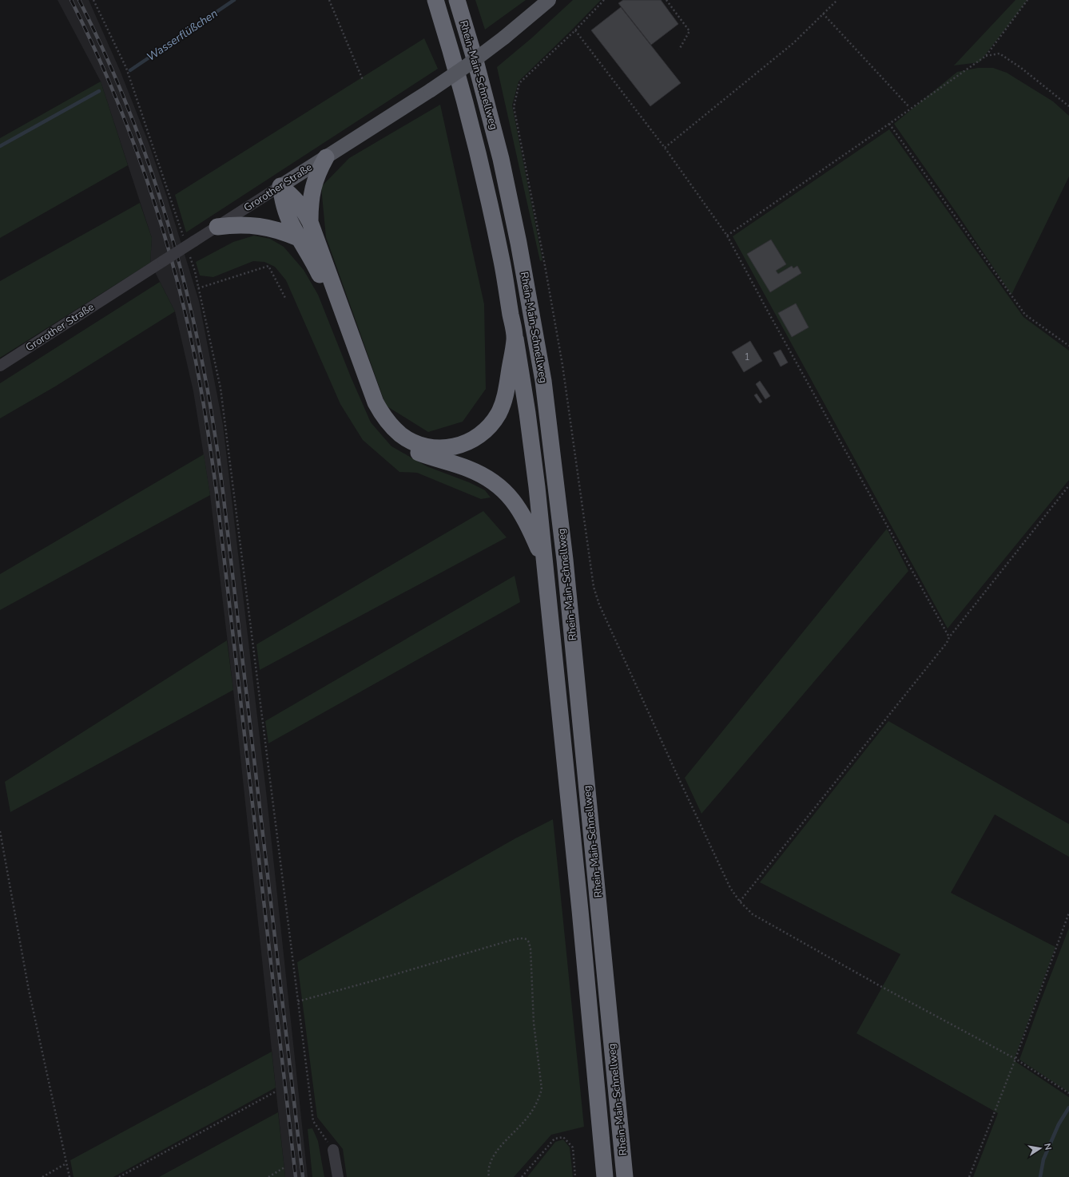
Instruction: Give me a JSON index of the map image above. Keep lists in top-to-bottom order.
{
  "streets": {
    "highway": ["Rhein-Main-Schnellweg"],
    "main road": ["Grorother Straße"]
  },
  "water": ["Wasserflüßchen"],
  "house_numbers": ["1"],
  "north": "right"
}
